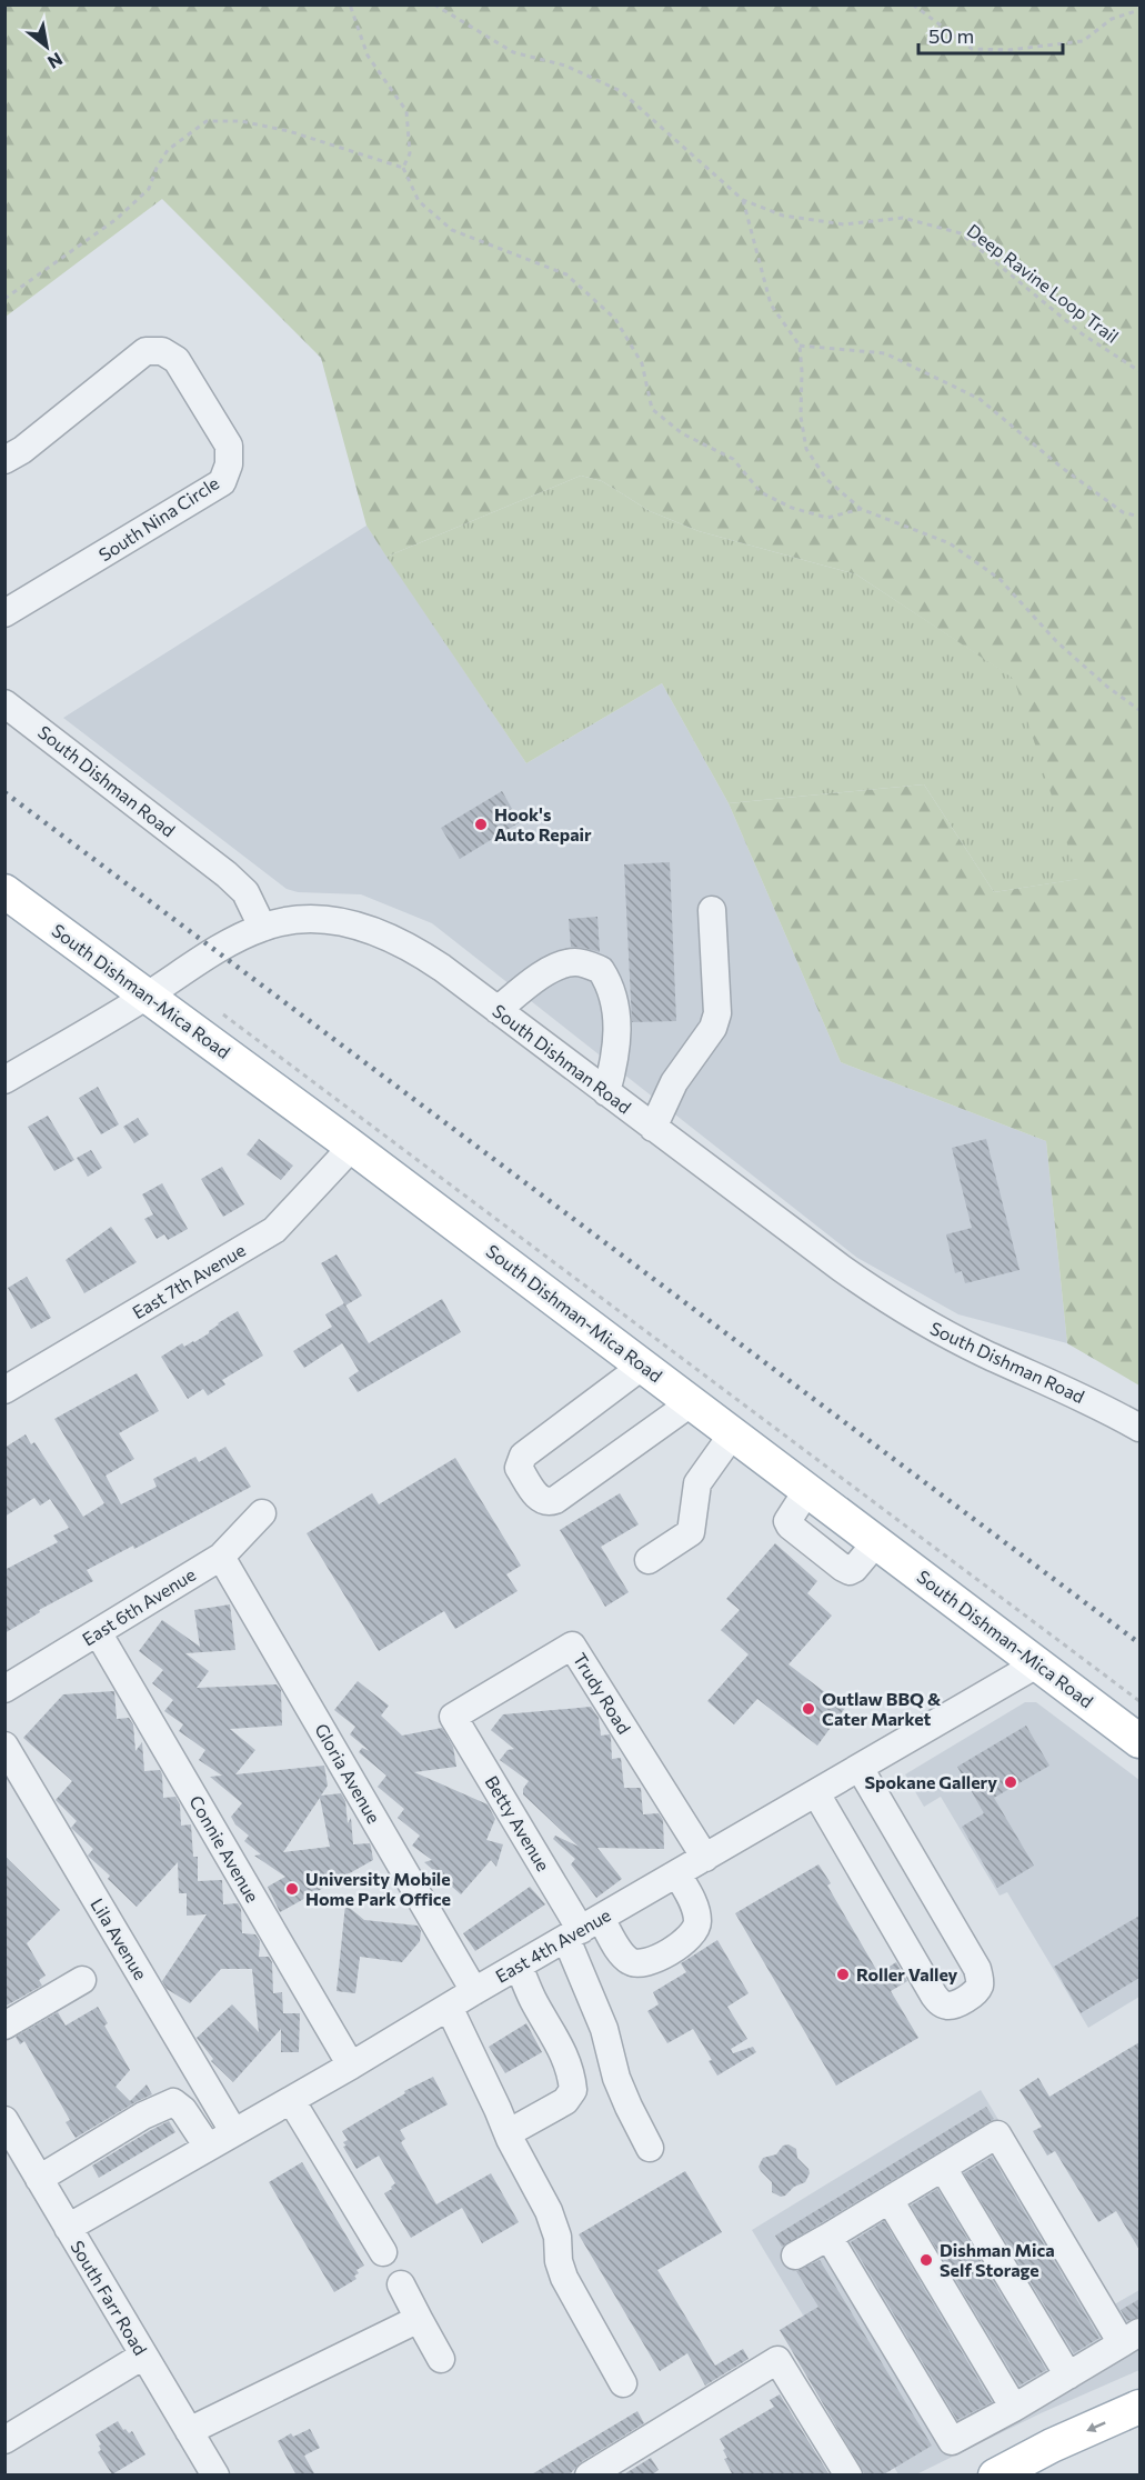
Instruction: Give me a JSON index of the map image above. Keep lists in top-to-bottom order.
{
  "streets": {
    "main road": ["South Dishman-Mica Road"],
    "street": [
      "South Nina Circle",
      "South Dishman Road",
      "East 7th Avenue",
      "East 6th Avenue",
      "Trudy Road",
      "Gloria Avenue",
      "Betty Avenue",
      "Connie Avenue",
      "Lila Avenue",
      "East 4th Avenue",
      "South Farr Road"
    ],
    "path": ["Deep Ravine Loop Trail"]
  },
  "crossings": [
    ["South Dishman-Mica Road", "East 7th Avenue"],
    ["South Dishman-Mica Road", "East 4th Avenue"],
    ["East 6th Avenue", "Gloria Avenue"],
    ["East 6th Avenue", "Connie Avenue"],
    ["Trudy Road", "Betty Avenue"],
    ["Trudy Road", "East 4th Avenue"],
    ["Gloria Avenue", "East 4th Avenue"],
    ["Betty Avenue", "East 4th Avenue"],
    ["Connie Avenue", "East 4th Avenue"],
    ["Lila Avenue", "East 4th Avenue"],
    ["East 4th Avenue", "South Farr Road"]
  ],
  "places": [
    "Hook's Auto Repair",
    "Outlaw BBQ & Cater Market",
    "Spokane Gallery",
    "University Mobile Home Park Office",
    "Roller Valley",
    "Dishman Mica Self Storage"
  ],
  "scale_bar": "50 m",
  "north": "bottom right"
}
